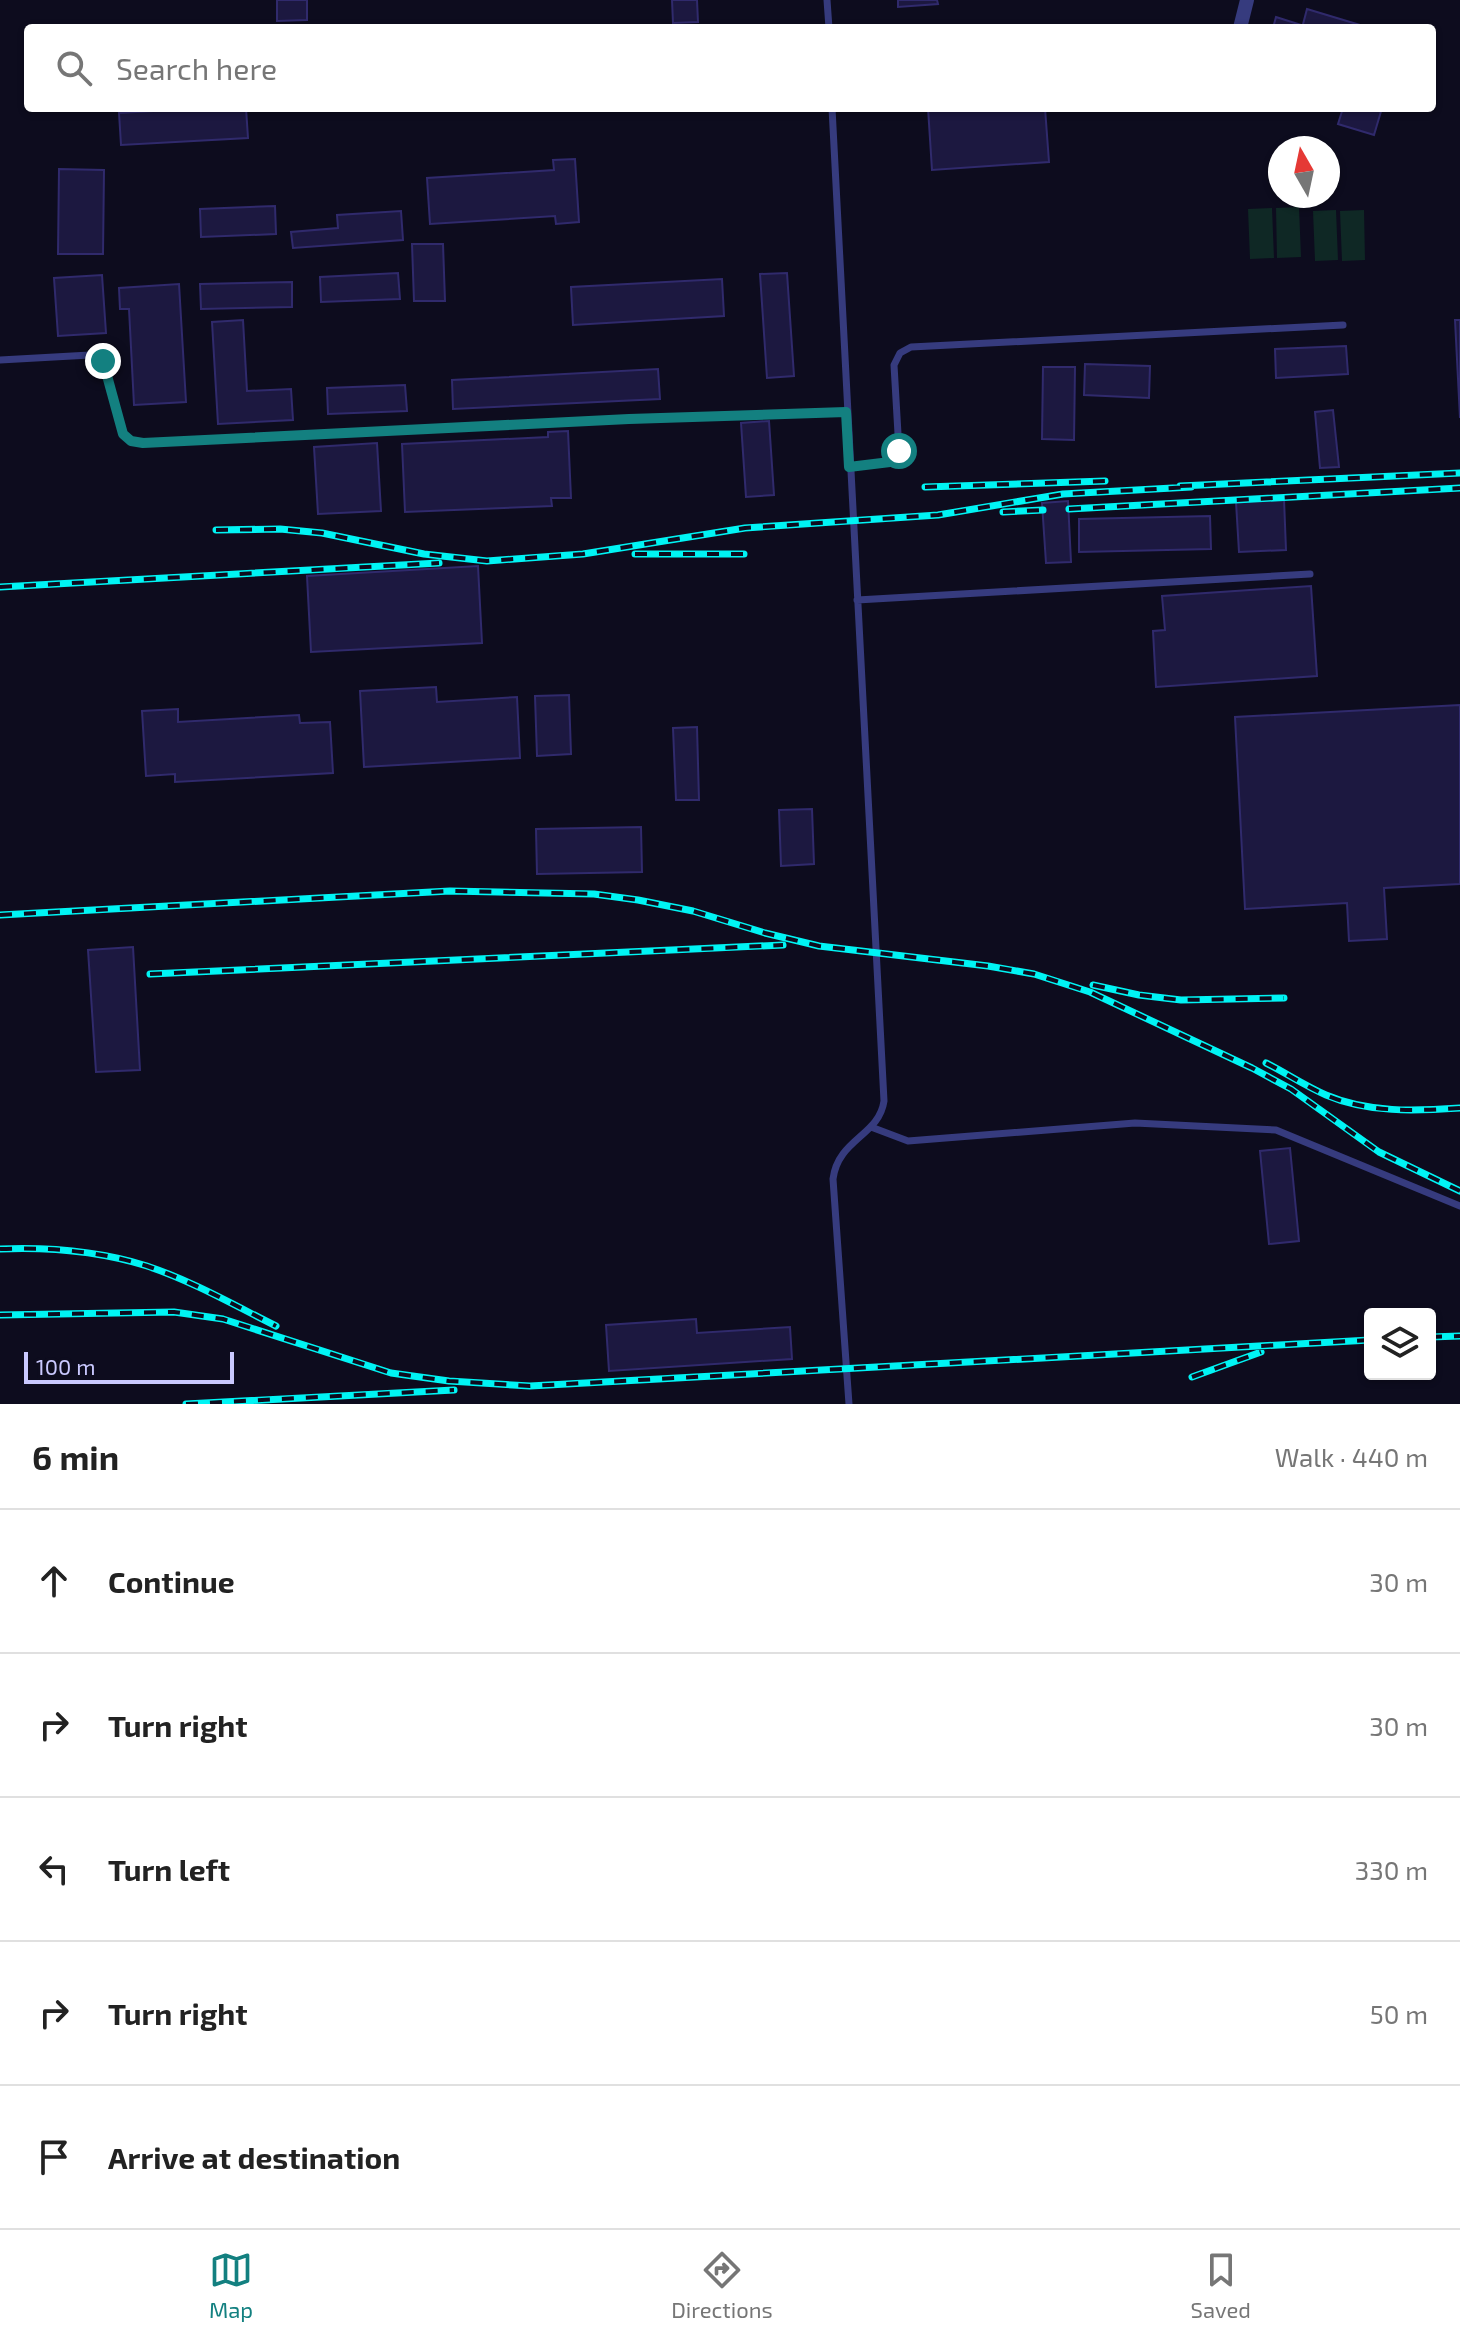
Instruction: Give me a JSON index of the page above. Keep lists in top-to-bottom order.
{
  "scale_bar": "100 m",
  "north": "top",
  "page": {
    "search": "Search here",
    "scale": "100 m",
    "heading": ["6 min", "Walk · 440 m"],
    "list": [
      ["Continue", "30 m"],
      ["Turn right", "30 m"],
      ["Turn left", "330 m"],
      ["Turn right", "50 m"],
      "Arrive at destination"
    ],
    "nav": ["Map", "Directions", "Saved"]
  }
}
